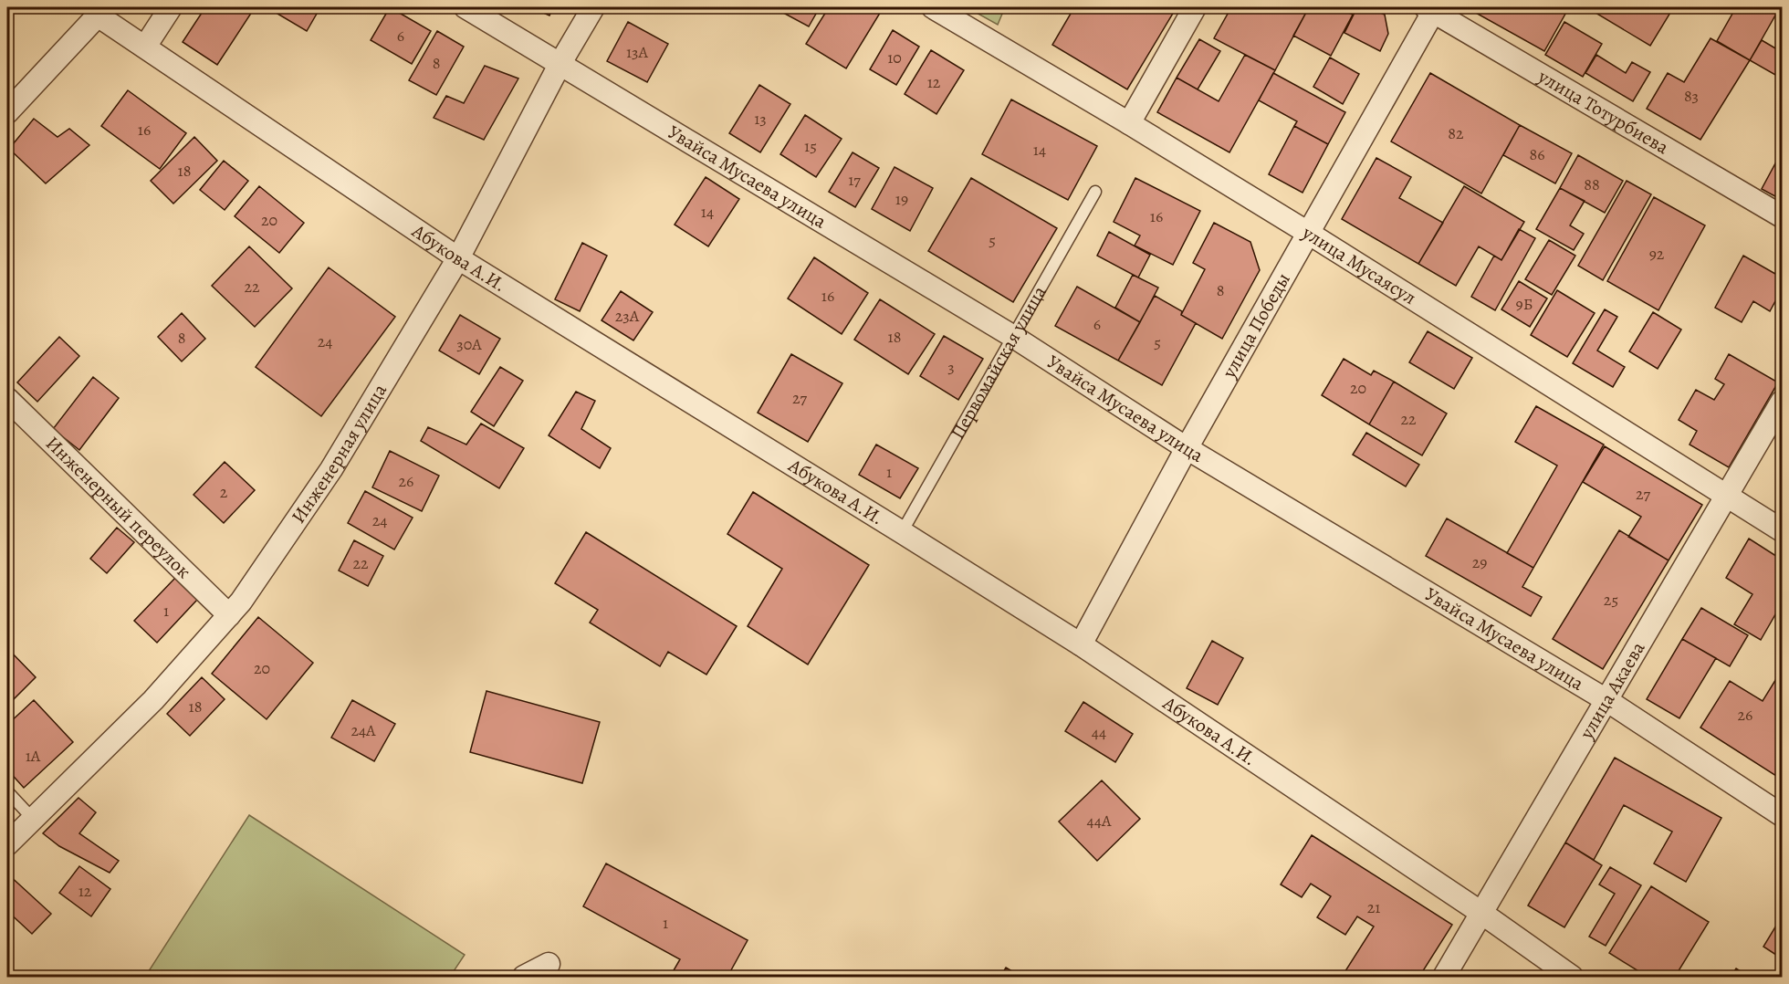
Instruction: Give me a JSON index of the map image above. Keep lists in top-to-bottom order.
{
  "streets": {
    "street": [
      "улица Тотурбиева",
      "Увайса Мусаева улица",
      "Абукова А.И.",
      "улица Мусаясул",
      "улица Победы",
      "Инженерная улица",
      "Инженерный переулок",
      "улица Акаева"
    ],
    "lane": ["Первомайская улица"]
  },
  "crossings": [
    ["улица Тотурбиева", "улица Победы"],
    ["Увайса Мусаева улица", "улица Победы"],
    ["Увайса Мусаева улица", "Первомайская улица"],
    ["Увайса Мусаева улица", "Инженерная улица"],
    ["Увайса Мусаева улица", "улица Акаева"],
    ["Абукова А.И.", "улица Победы"],
    ["Абукова А.И.", "Первомайская улица"],
    ["Абукова А.И.", "Инженерная улица"],
    ["Абукова А.И.", "улица Акаева"],
    ["улица Мусаясул", "улица Победы"],
    ["улица Мусаясул", "улица Акаева"],
    ["Инженерная улица", "Инженерный переулок"]
  ],
  "house_numbers": [
    "6",
    "13А",
    "10",
    "8",
    "12",
    "83",
    "13",
    "16",
    "82",
    "15",
    "14",
    "86",
    "18",
    "17",
    "88",
    "19",
    "14",
    "16",
    "20",
    "5",
    "92",
    "22",
    "8",
    "16",
    "9Б",
    "23А",
    "6",
    "18",
    "8",
    "24",
    "5",
    "30А",
    "3",
    "20",
    "27",
    "22",
    "1",
    "26",
    "2",
    "27",
    "24",
    "29",
    "22",
    "25",
    "1",
    "20",
    "18",
    "26",
    "24А",
    "44",
    "1А",
    "44А",
    "12",
    "21",
    "1"
  ]
}
